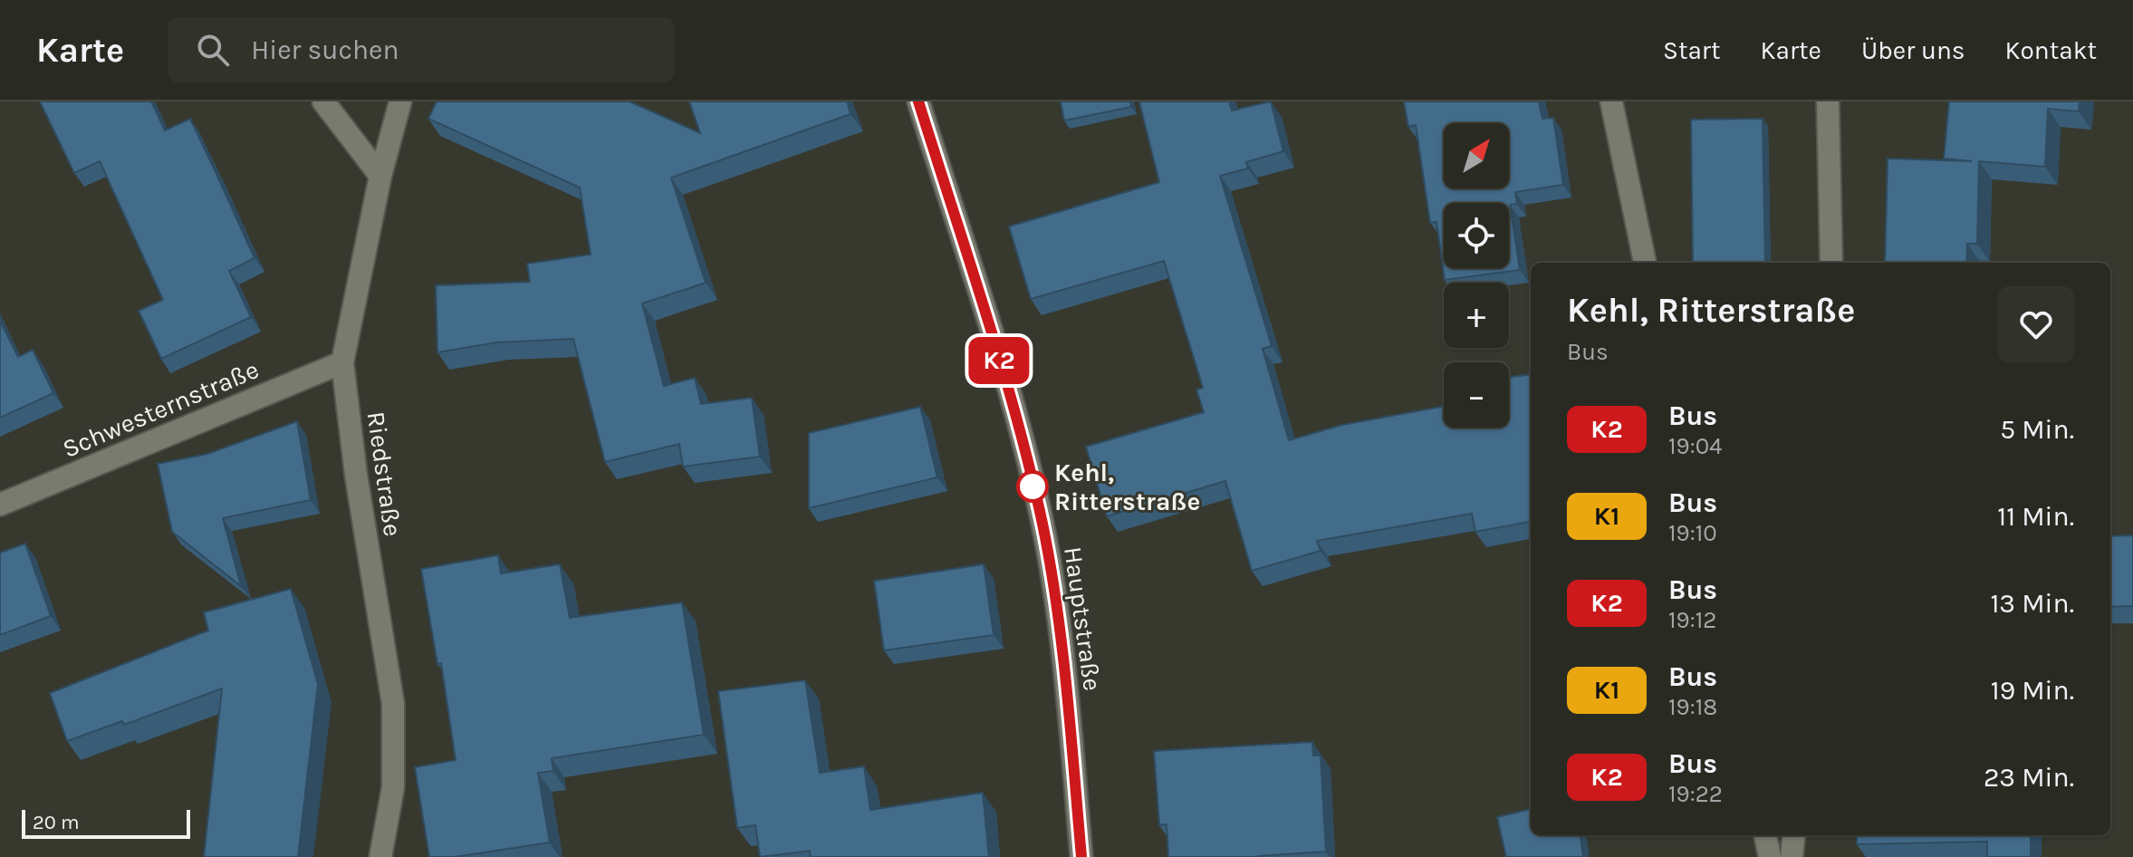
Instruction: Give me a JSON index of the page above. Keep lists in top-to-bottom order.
{
  "streets": {
    "street": ["Schwesternstraße", "Riedstraße", "Hauptstraße"]
  },
  "crossings": [
    ["Schwesternstraße", "Riedstraße"]
  ],
  "places": ["Kehl, Ritterstraße"],
  "lines": ["bus line K2"],
  "scale_bar": "20 m",
  "north": "top right",
  "page": {
    "header": "Karte",
    "search": "Hier suchen",
    "nav": [
      "Start",
      "Karte",
      "Über uns",
      "Kontakt"
    ],
    "on_map": "K2",
    "map_buttons": ["+", "−"],
    "heading": ["Kehl, Ritterstraße", "Bus"],
    "list": [
      {
        "mark": "K2",
        "name": "Bus",
        "note": "19:04",
        "value": "5 Min."
      },
      {
        "mark": "K1",
        "name": "Bus",
        "note": "19:10",
        "value": "11 Min."
      },
      {
        "mark": "K2",
        "name": "Bus",
        "note": "19:12",
        "value": "13 Min."
      },
      {
        "mark": "K1",
        "name": "Bus",
        "note": "19:18",
        "value": "19 Min."
      },
      {
        "mark": "K2",
        "name": "Bus",
        "note": "19:22",
        "value": "23 Min."
      }
    ],
    "scale": "20 m"
  }
}
